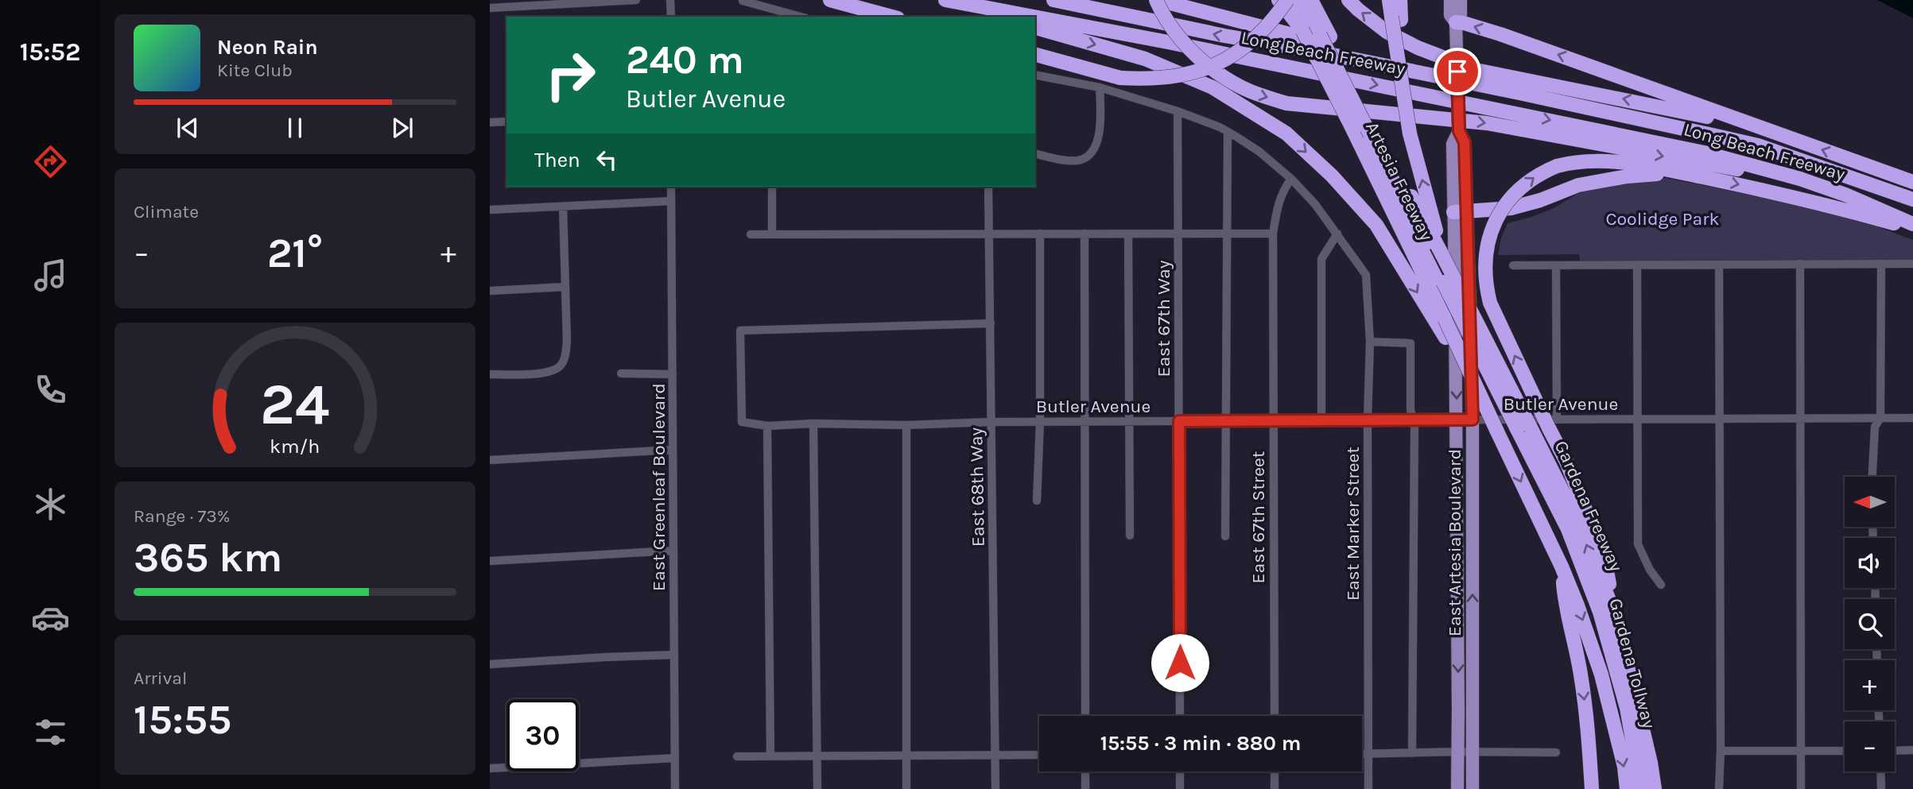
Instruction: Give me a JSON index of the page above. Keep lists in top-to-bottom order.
{
  "streets": {
    "highway": [
      "Long Beach Freeway",
      "Artesia Freeway",
      "Gardena Freeway",
      "Gardena Tollway"
    ],
    "main road": ["East Artesia Boulevard"],
    "street": [
      "East 67th Way",
      "Butler Avenue",
      "East Greenleaf Boulevard",
      "East 68th Way",
      "East 67th Street",
      "East Marker Street"
    ]
  },
  "crossings": [
    ["Artesia Freeway", "Gardena Freeway"],
    ["Artesia Freeway", "Gardena Tollway"],
    ["East 67th Way", "Butler Avenue"],
    ["East 67th Way", "East Marker Street"],
    ["Butler Avenue", "East 68th Way"],
    ["Butler Avenue", "East 67th Street"],
    ["Butler Avenue", "East Marker Street"],
    ["Butler Avenue", "East Artesia Boulevard"],
    ["East 67th Street", "East Marker Street"]
  ],
  "parks": ["Coolidge Park"],
  "north": "left",
  "page": {
    "tabs": "15:52",
    "turn": ["240 m", "Butler Avenue"],
    "song": ["Neon Rain", "Kite Club"],
    "then": "Then",
    "tile": [
      "Climate",
      ["Range · 73%", "365 km"],
      ["Arrival", "15:55"]
    ],
    "heat": ["−", "21°", "+"],
    "map_buttons": ["+", "−"],
    "limit": "30",
    "trip": "15:55 · 3 min · 880 m",
    "gauge": ["24", "km/h"]
  }
}
